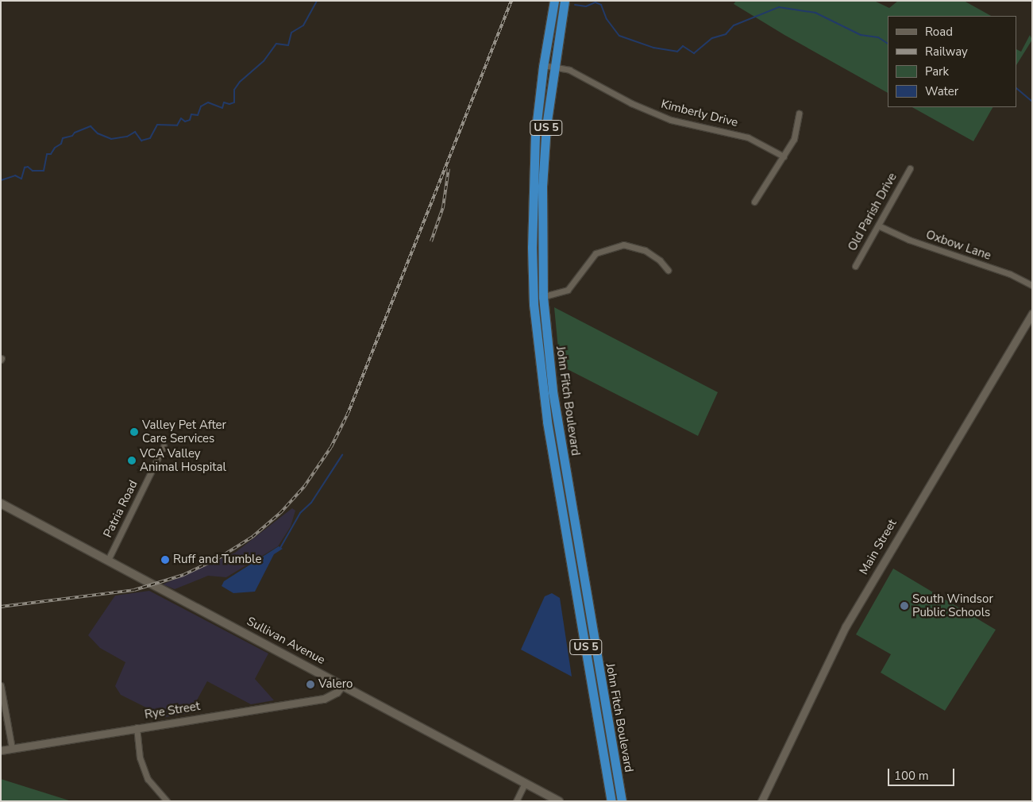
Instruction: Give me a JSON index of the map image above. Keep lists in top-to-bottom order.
{
  "streets": {
    "highway": ["US 5", "John Fitch Boulevard"],
    "main road": ["Sullivan Avenue"],
    "street": [
      "Kimberly Drive",
      "Old Parish Drive",
      "Oxbow Lane",
      "Patria Road",
      "Main Street",
      "Rye Street"
    ]
  },
  "crossings": [
    ["Kimberly Drive", "John Fitch Boulevard"],
    ["Old Parish Drive", "Oxbow Lane"],
    ["Patria Road", "Sullivan Avenue"],
    ["Sullivan Avenue", "Rye Street"]
  ],
  "places": [
    "Valley Pet After Care Services",
    "VCA Valley Animal Hospital",
    "Ruff and Tumble",
    "South Windsor Public Schools",
    "Valero"
  ],
  "legend": [
    "Road",
    "Railway",
    "Park",
    "Water"
  ],
  "scale_bar": "100 m"
}
